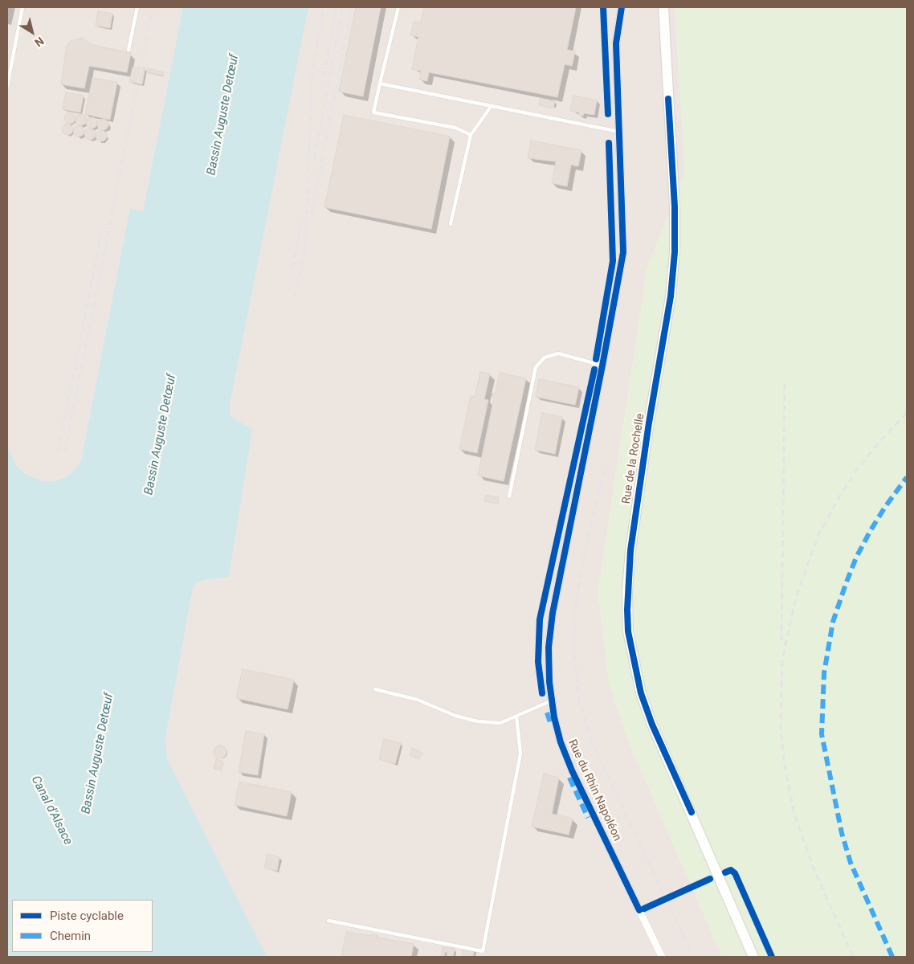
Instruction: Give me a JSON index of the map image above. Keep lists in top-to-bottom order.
{
  "streets": {
    "main road": ["Rue de la Rochelle"],
    "street": ["Rue du Rhin Napoléon"]
  },
  "water": ["Bassin Auguste Detœuf", "Canal d'Alsace"],
  "legend": ["Piste cyclable", "Chemin"],
  "north": "bottom right"
}
